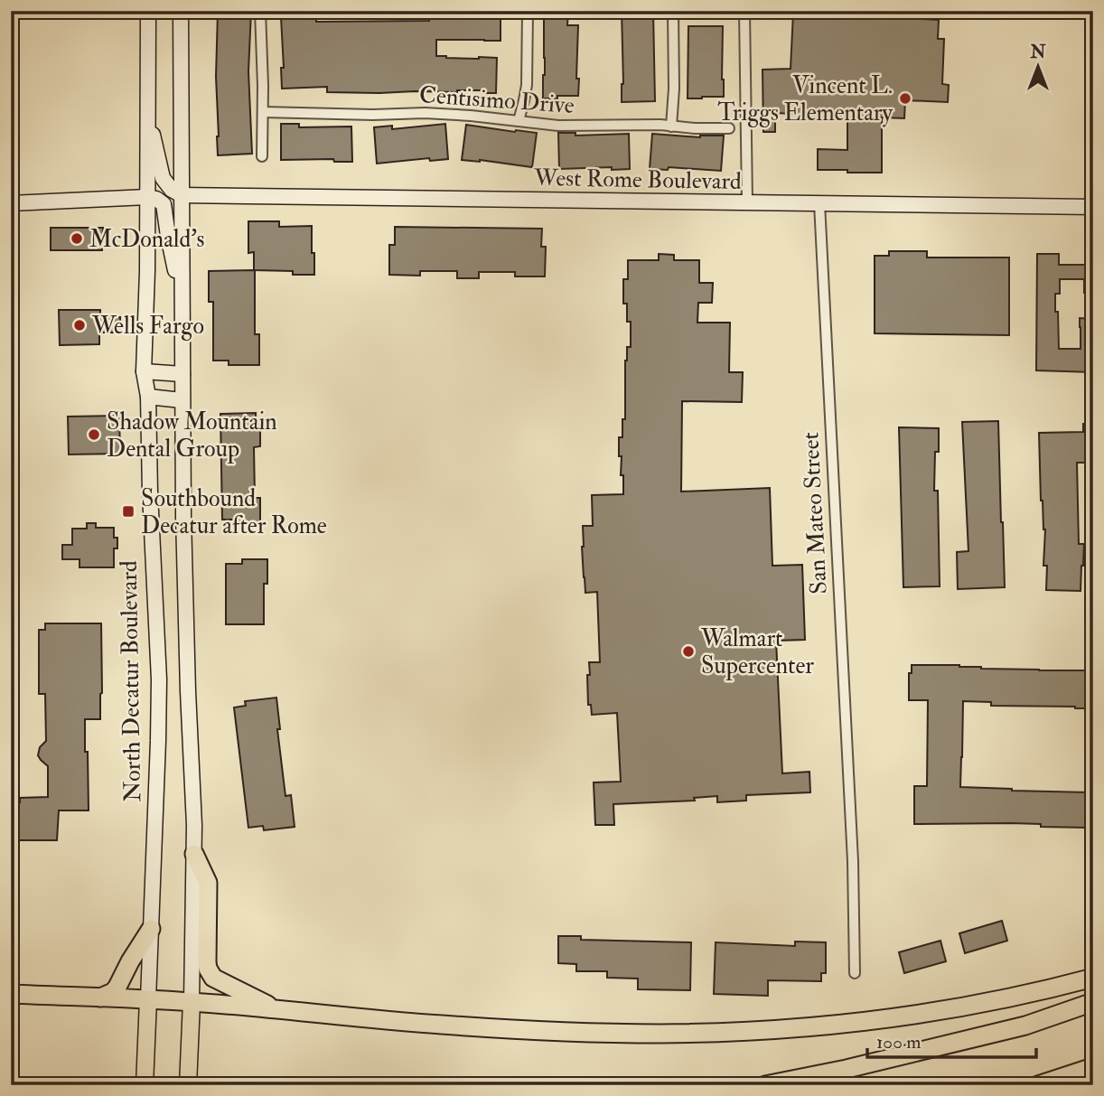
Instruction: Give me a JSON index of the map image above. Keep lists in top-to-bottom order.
{
  "streets": {
    "main road": ["West Rome Boulevard", "North Decatur Boulevard"],
    "street": ["Centisimo Drive", "San Mateo Street"]
  },
  "crossings": [
    ["West Rome Boulevard", "San Mateo Street"]
  ],
  "places": {
    "other": [
      "Vincent L. Triggs Elementary",
      "McDonald's",
      "Wells Fargo",
      "Shadow Mountain Dental Group",
      "Walmart Supercenter"
    ],
    "transit": ["Southbound Decatur after Rome"]
  },
  "scale_bar": "100 m",
  "north": "top"
}
